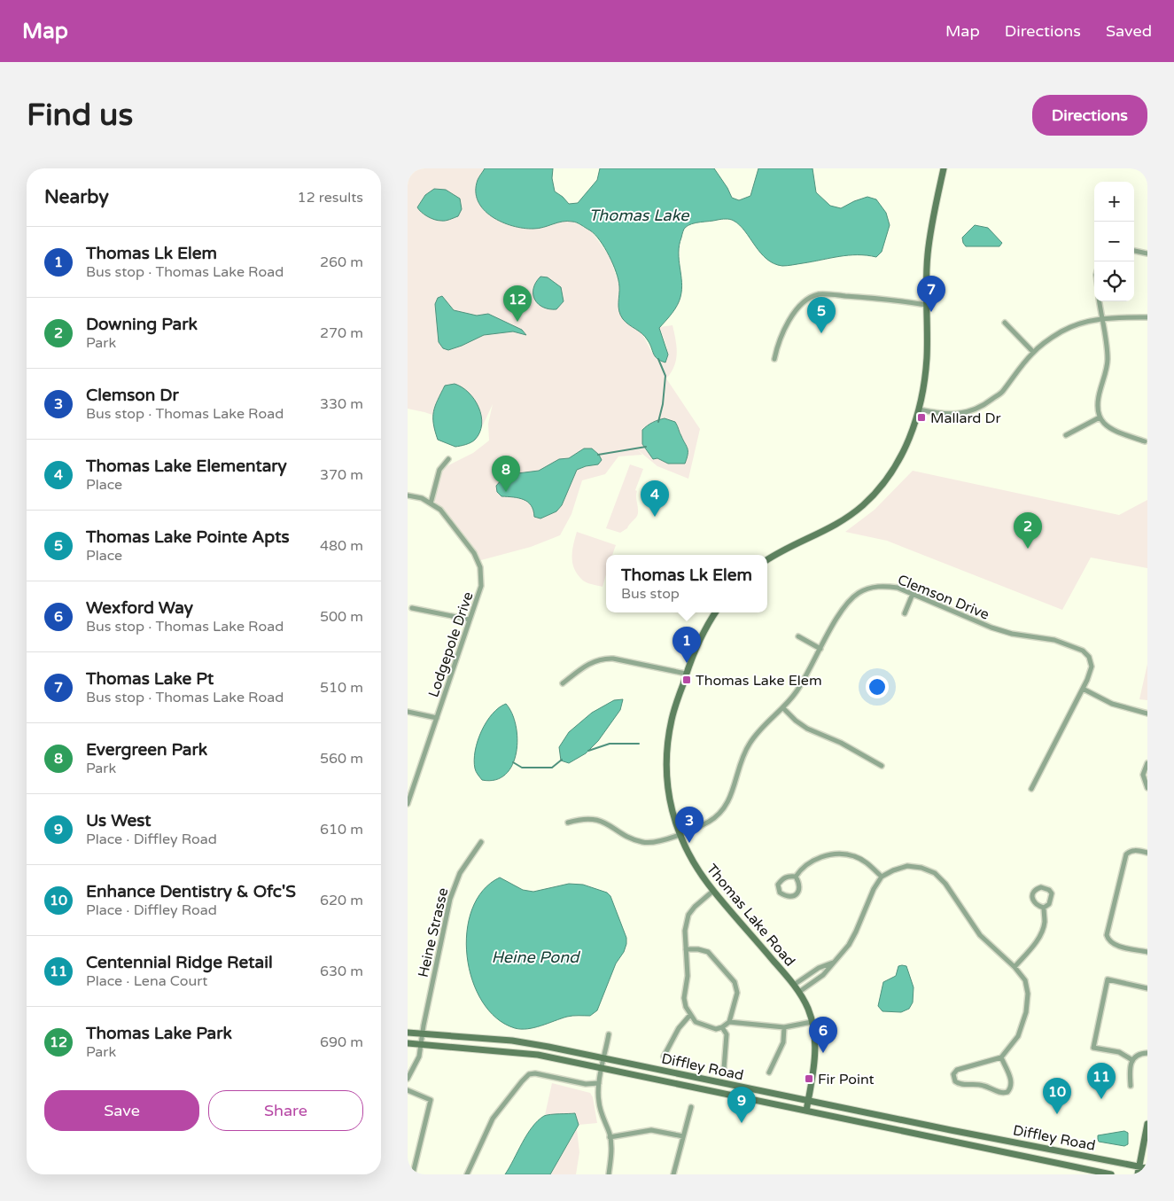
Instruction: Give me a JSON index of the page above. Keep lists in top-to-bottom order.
{
  "streets": {
    "main road": ["Thomas Lake Road", "Diffley Road"],
    "street": ["Clemson Drive", "Lodgepole Drive", "Heine Strasse"]
  },
  "crossings": [
    ["Clemson Drive", "Thomas Lake Road"],
    ["Thomas Lake Road", "Diffley Road"],
    ["Heine Strasse", "Diffley Road"]
  ],
  "water": ["Thomas Lake", "Heine Pond"],
  "places": {
    "transit": ["Mallard Dr", "Thomas Lake Elem", "Fir Point"]
  },
  "page": {
    "header": "Map",
    "nav": ["Map", "Directions", "Saved"],
    "buttons": [
      "Directions",
      ["Save", "Share"]
    ],
    "title": "Find us",
    "heading": ["Nearby", "12 results"],
    "map_buttons": ["+", "−"],
    "list": [
      {
        "mark": "1",
        "name": "Thomas Lk Elem",
        "note": "Bus stop · Thomas Lake Road",
        "value": "260 m"
      },
      {
        "mark": "2",
        "name": "Downing Park",
        "note": "Park",
        "value": "270 m"
      },
      {
        "mark": "3",
        "name": "Clemson Dr",
        "note": "Bus stop · Thomas Lake Road",
        "value": "330 m"
      },
      {
        "mark": "4",
        "name": "Thomas Lake Elementary",
        "note": "Place",
        "value": "370 m"
      },
      {
        "mark": "5",
        "name": "Thomas Lake Pointe Apts",
        "note": "Place",
        "value": "480 m"
      },
      {
        "mark": "6",
        "name": "Wexford Way",
        "note": "Bus stop · Thomas Lake Road",
        "value": "500 m"
      },
      {
        "mark": "7",
        "name": "Thomas Lake Pt",
        "note": "Bus stop · Thomas Lake Road",
        "value": "510 m"
      },
      {
        "mark": "8",
        "name": "Evergreen Park",
        "note": "Park",
        "value": "560 m"
      },
      {
        "mark": "9",
        "name": "Us West",
        "note": "Place · Diffley Road",
        "value": "610 m"
      },
      {
        "mark": "10",
        "name": "Enhance Dentistry & Ofc'S",
        "note": "Place · Diffley Road",
        "value": "620 m"
      },
      {
        "mark": "11",
        "name": "Centennial Ridge Retail",
        "note": "Place · Lena Court",
        "value": "630 m"
      },
      {
        "mark": "12",
        "name": "Thomas Lake Park",
        "note": "Park",
        "value": "690 m"
      }
    ],
    "pins": [
      "7",
      "12",
      "5",
      "8",
      "4",
      "2",
      "1",
      "3",
      "6",
      "11",
      "10",
      "9"
    ],
    "popup": ["Thomas Lk Elem", "Bus stop"]
  }
}
